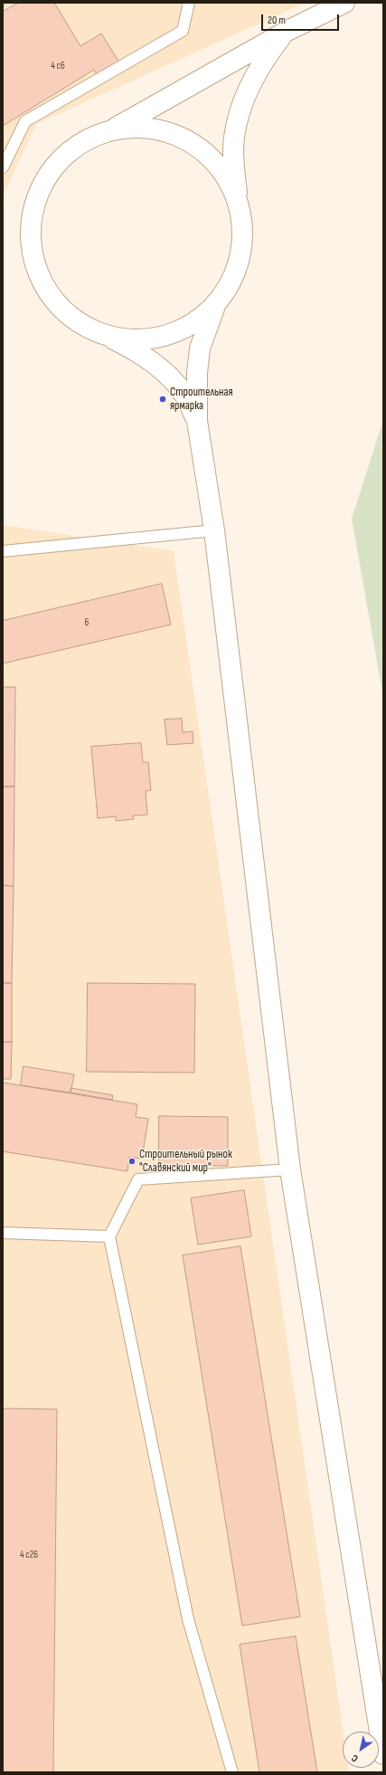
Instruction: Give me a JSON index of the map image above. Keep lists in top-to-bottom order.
{
  "places": ["Строительная ярмарка", "Строительный рынок \"Славянский мир\""],
  "house_numbers": ["4 с6", "6", "4 с26"],
  "scale_bar": "20 m",
  "north": "bottom left"
}
